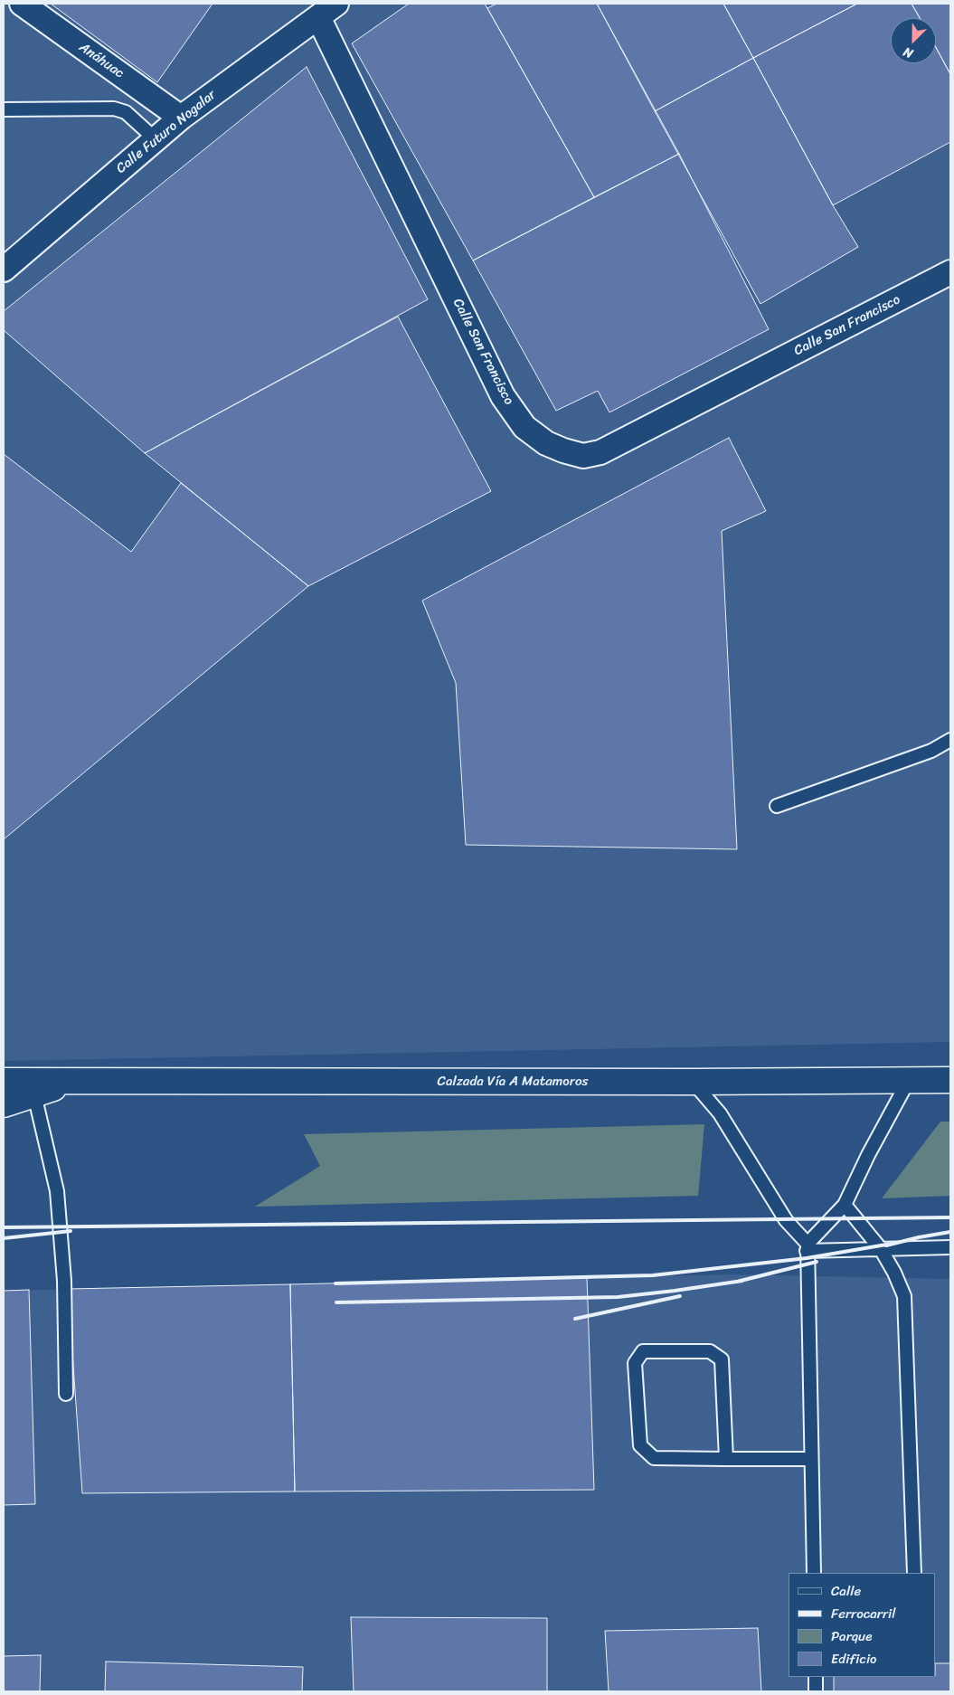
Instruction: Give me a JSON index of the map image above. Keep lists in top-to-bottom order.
{
  "streets": {
    "street": [
      "Anáhuac",
      "Calle Futuro Nogalar",
      "Calle San Francisco",
      "Calzada Vía A Matamoros"
    ]
  },
  "crossings": [
    ["Anáhuac", "Calle Futuro Nogalar"],
    ["Calle Futuro Nogalar", "Calle San Francisco"]
  ],
  "legend": [
    "Calle",
    "Ferrocarril",
    "Parque",
    "Edificio"
  ],
  "north": "bottom left"
}
